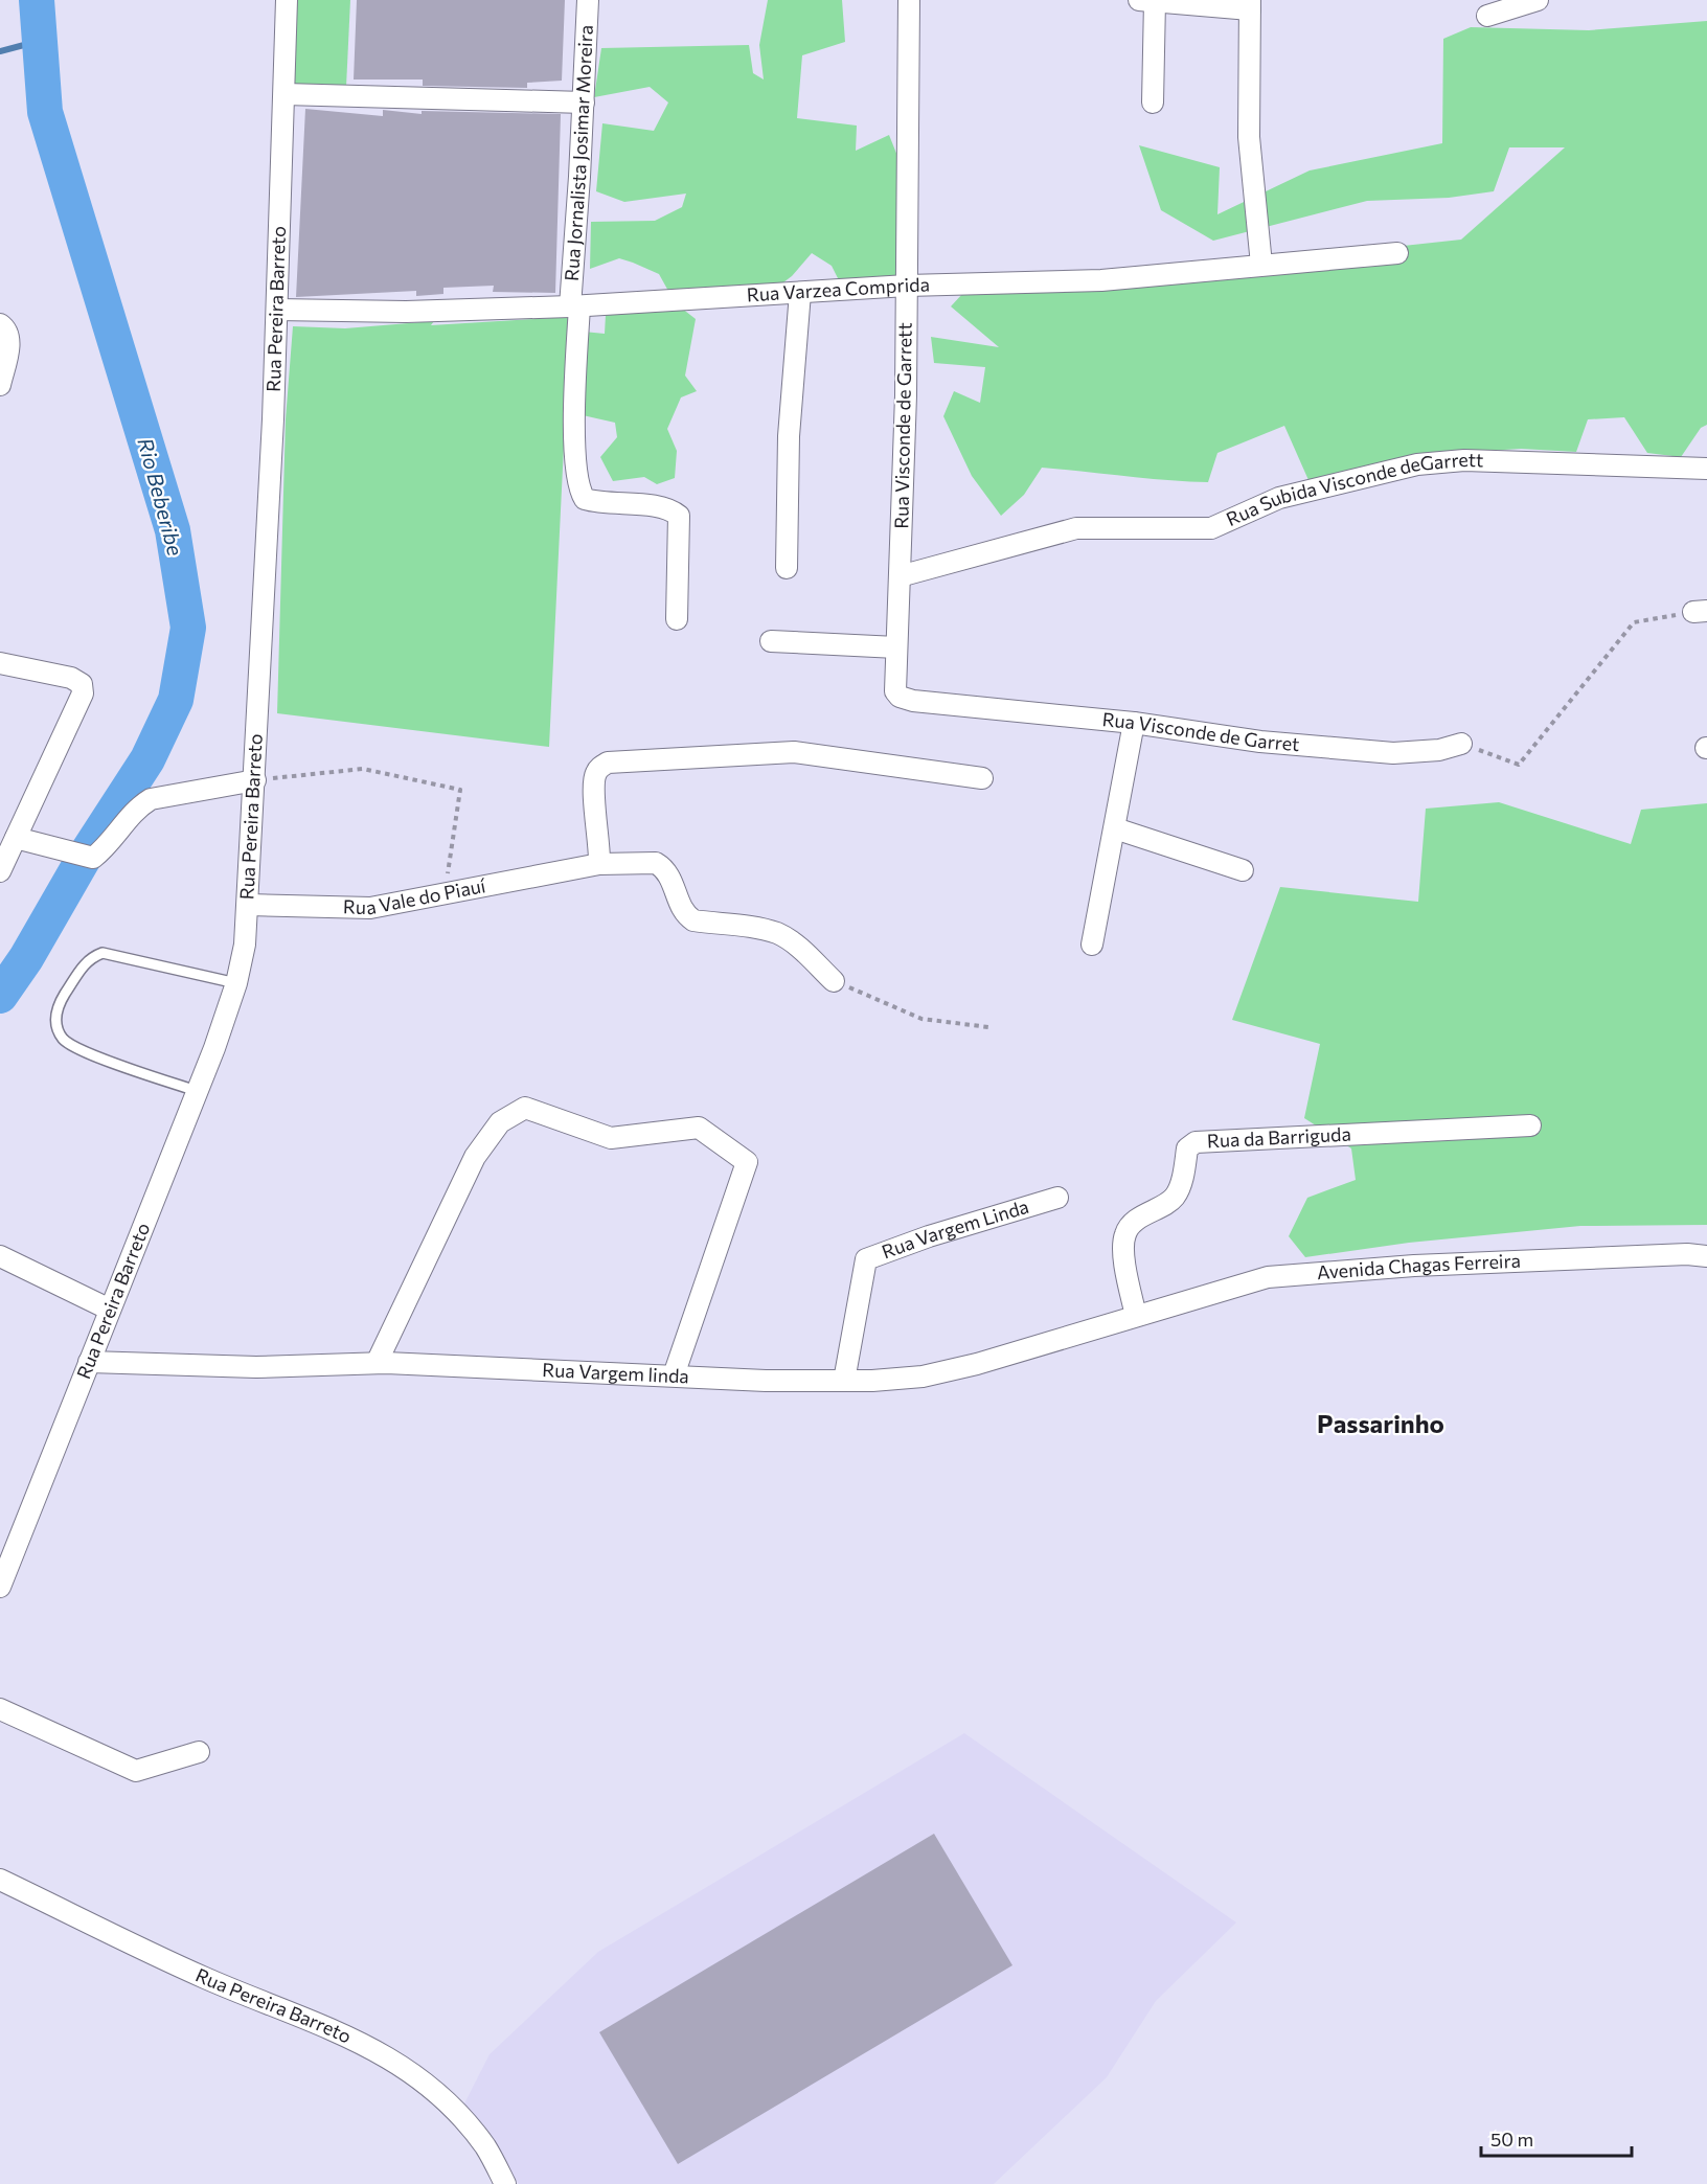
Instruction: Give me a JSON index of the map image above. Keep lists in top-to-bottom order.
{
  "streets": {
    "street": [
      "Rua Jornalista Josimar Moreira",
      "Rua Varzea Comprida",
      "Rua Pereira Barreto",
      "Rua Visconde de Garrett",
      "Rua Subida Visconde deGarrett",
      "Rua Visconde de Garret",
      "Rua Vale do Piauí",
      "Rua da Barriguda",
      "Rua Vargem Linda",
      "Avenida Chagas Ferreira",
      "Rua Vargem linda"
    ]
  },
  "crossings": [
    ["Rua Jornalista Josimar Moreira", "Rua Varzea Comprida"],
    ["Rua Varzea Comprida", "Rua Pereira Barreto"],
    ["Rua Varzea Comprida", "Rua Visconde de Garrett"],
    ["Rua Pereira Barreto", "Rua Vale do Piauí"],
    ["Rua Pereira Barreto", "Rua Vargem linda"],
    ["Rua Visconde de Garrett", "Rua Subida Visconde deGarrett"],
    ["Rua Visconde de Garrett", "Rua Visconde de Garret"],
    ["Rua da Barriguda", "Avenida Chagas Ferreira"],
    ["Rua da Barriguda", "Rua Vargem linda"],
    ["Rua Vargem Linda", "Rua Vargem linda"],
    ["Avenida Chagas Ferreira", "Rua Vargem linda"]
  ],
  "districts": ["Passarinho"],
  "water": ["Rio Beberibe"],
  "scale_bar": "50 m"
}
